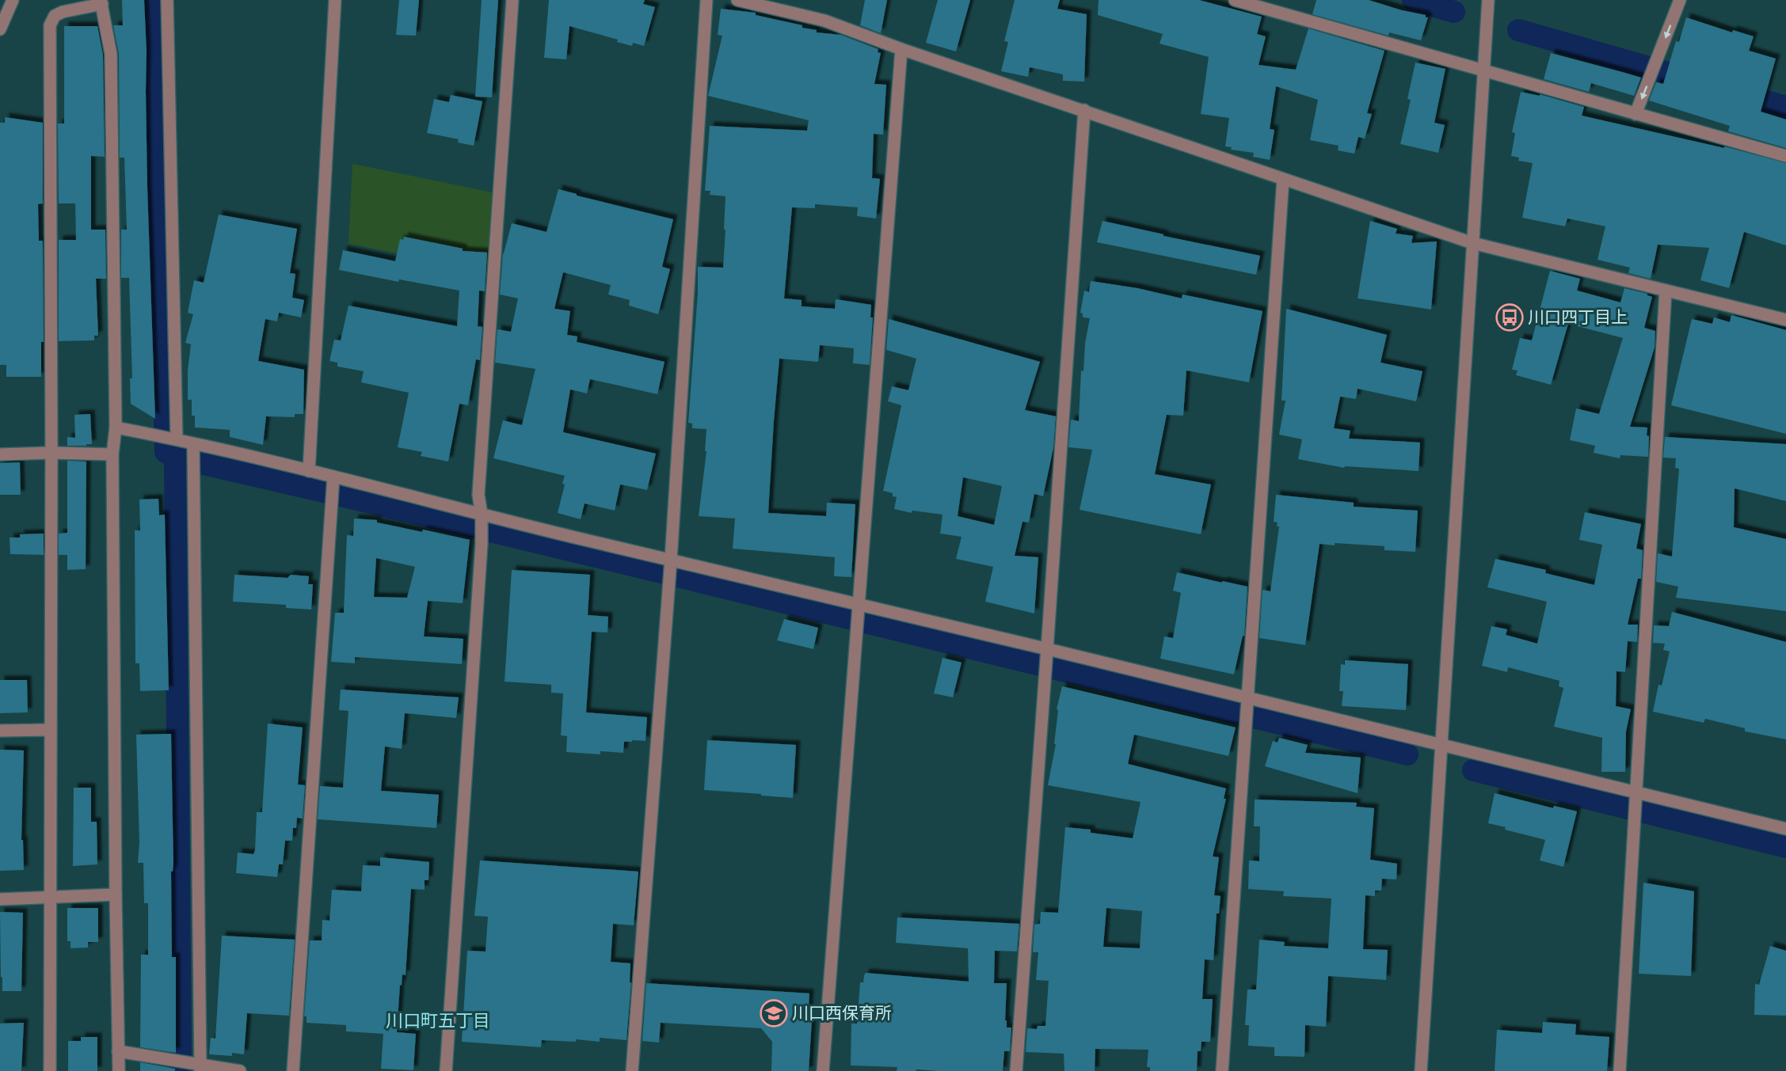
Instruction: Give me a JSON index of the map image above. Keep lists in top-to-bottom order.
{
  "districts": ["川口町五丁目"],
  "places": {
    "bus stop": ["川口四丁目上"],
    "school or university": ["川口西保育所"]
  }
}
